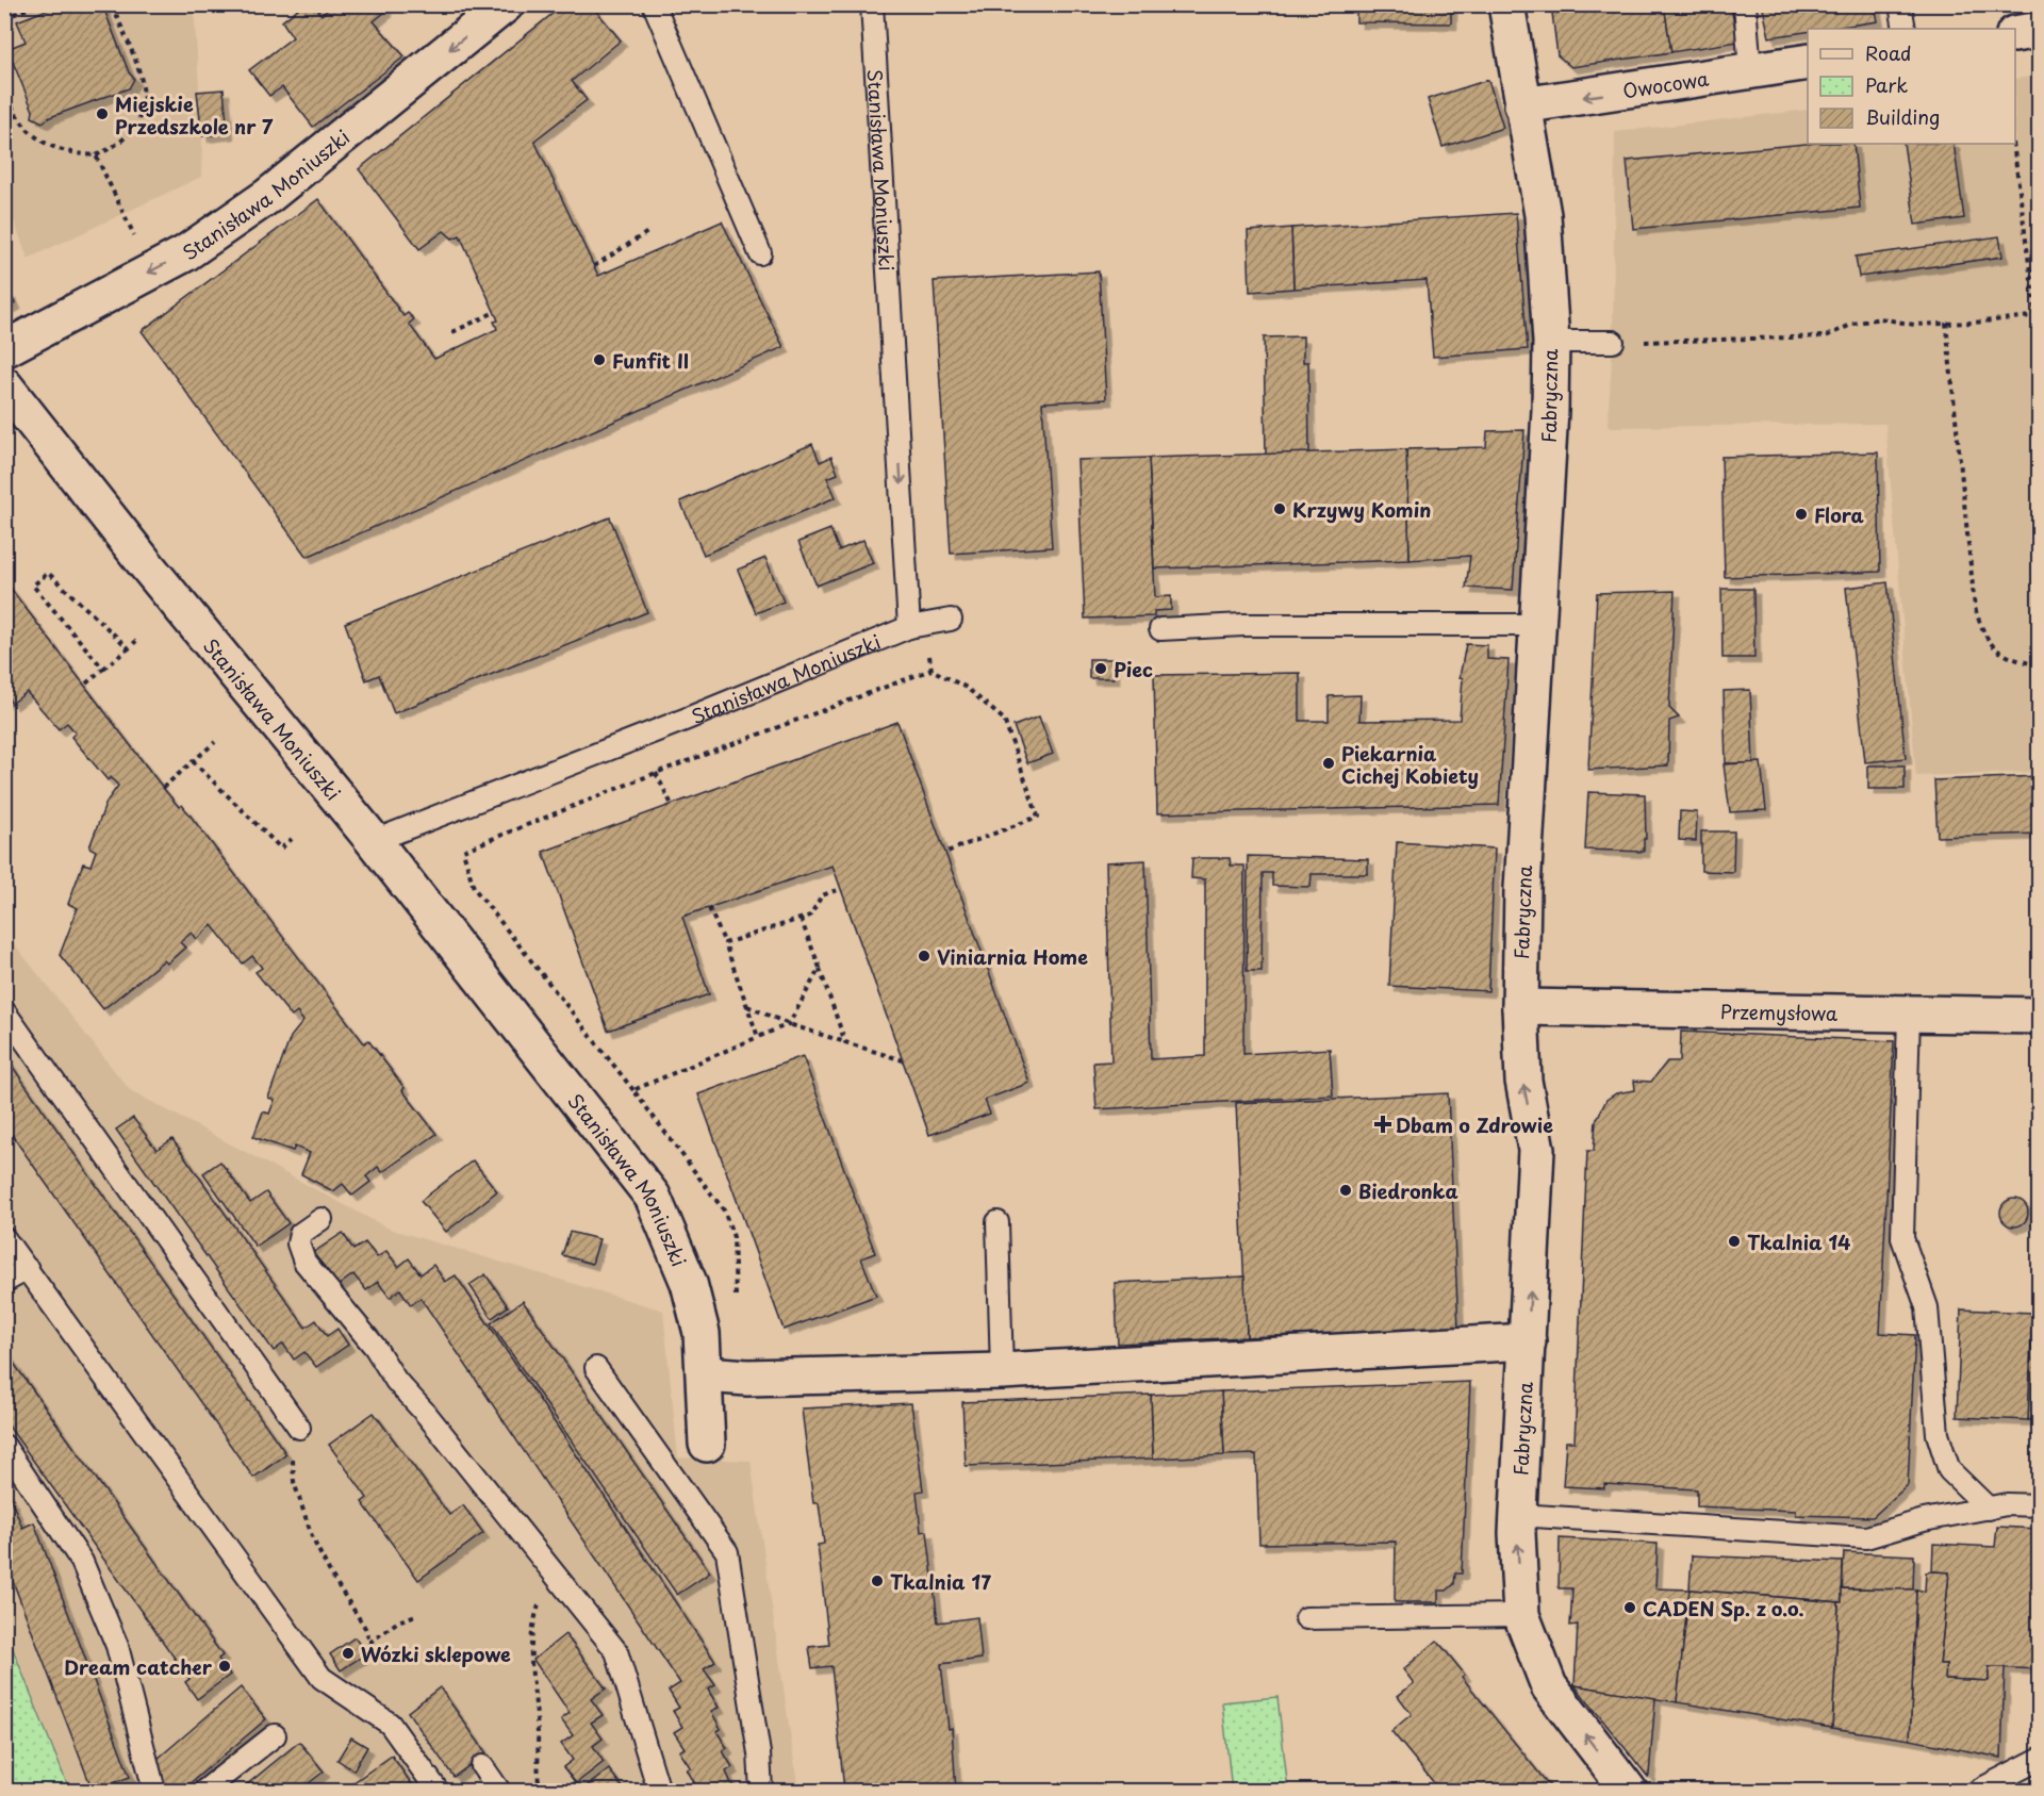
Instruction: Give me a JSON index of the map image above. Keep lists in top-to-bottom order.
{
  "streets": {
    "street": [
      "Owocowa",
      "Stanisława Moniuszki",
      "Fabryczna",
      "Przemysłowa"
    ]
  },
  "crossings": [
    ["Owocowa", "Fabryczna"],
    ["Fabryczna", "Przemysłowa"]
  ],
  "one_way": ["Owocowa"],
  "places": {
    "other": [
      "Miejskie Przedszkole nr 7",
      "Funfit II",
      "Krzywy Komin",
      "Flora",
      "Piec",
      "Piekarnia Cichej Kobiety",
      "Viniarnia Home",
      "Biedronka",
      "Tkalnia 14",
      "Tkalnia 17",
      "CADEN Sp. z o.o.",
      "Wózki sklepowe",
      "Dream catcher"
    ],
    "health": ["Dbam o Zdrowie"]
  },
  "legend": ["Road", "Park", "Building"]
}
